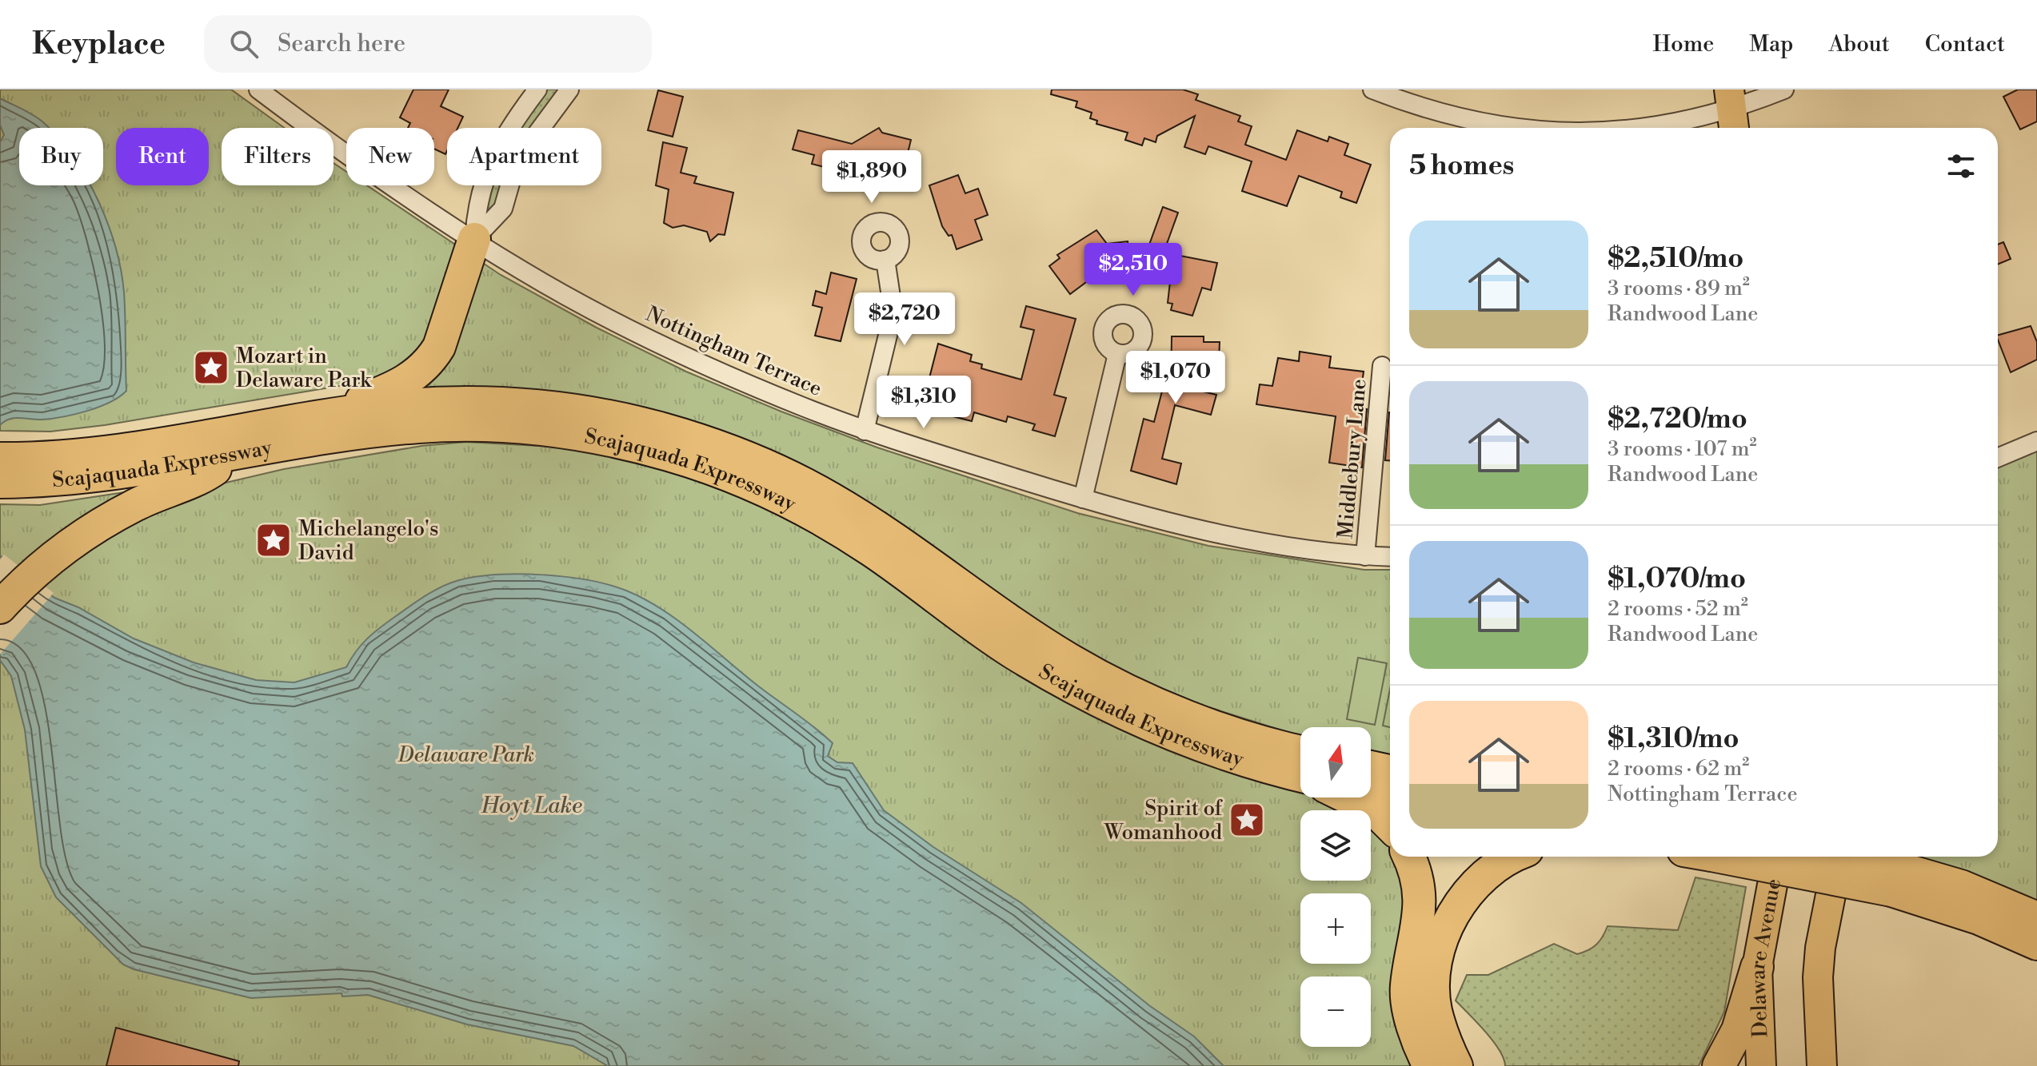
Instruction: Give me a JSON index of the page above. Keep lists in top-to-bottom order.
{
  "streets": {
    "highway": ["Scajaquada Expressway"],
    "main road": ["Delaware Avenue"],
    "street": ["Nottingham Terrace", "Middlebury Lane"]
  },
  "crossings": [
    ["Nottingham Terrace", "Middlebury Lane"]
  ],
  "water": ["Hoyt Lake"],
  "parks": ["Delaware Park"],
  "places": {
    "place": ["Mozart in Delaware Park", "Michelangelo's David", "Spirit of Womanhood"]
  },
  "north": "top",
  "page": {
    "header": "Keyplace",
    "search": "Search here",
    "nav": [
      "Home",
      "Map",
      "About",
      "Contact"
    ],
    "chip": [
      "Buy",
      "Rent",
      "Filters",
      "New",
      "Apartment"
    ],
    "heading": "5 homes",
    "price": [
      "$1,890",
      "$2,510",
      "$2,720",
      "$1,070",
      "$1,310"
    ],
    "list": [
      {
        "name": "$2,510/mo",
        "note": "3 rooms · 89 m² · Randwood Lane"
      },
      {
        "name": "$2,720/mo",
        "note": "3 rooms · 107 m² · Randwood Lane"
      },
      {
        "name": "$1,070/mo",
        "note": "2 rooms · 52 m² · Randwood Lane"
      },
      {
        "name": "$1,310/mo",
        "note": "2 rooms · 62 m² · Nottingham Terrace"
      }
    ],
    "map_buttons": ["+", "−"]
  }
}
